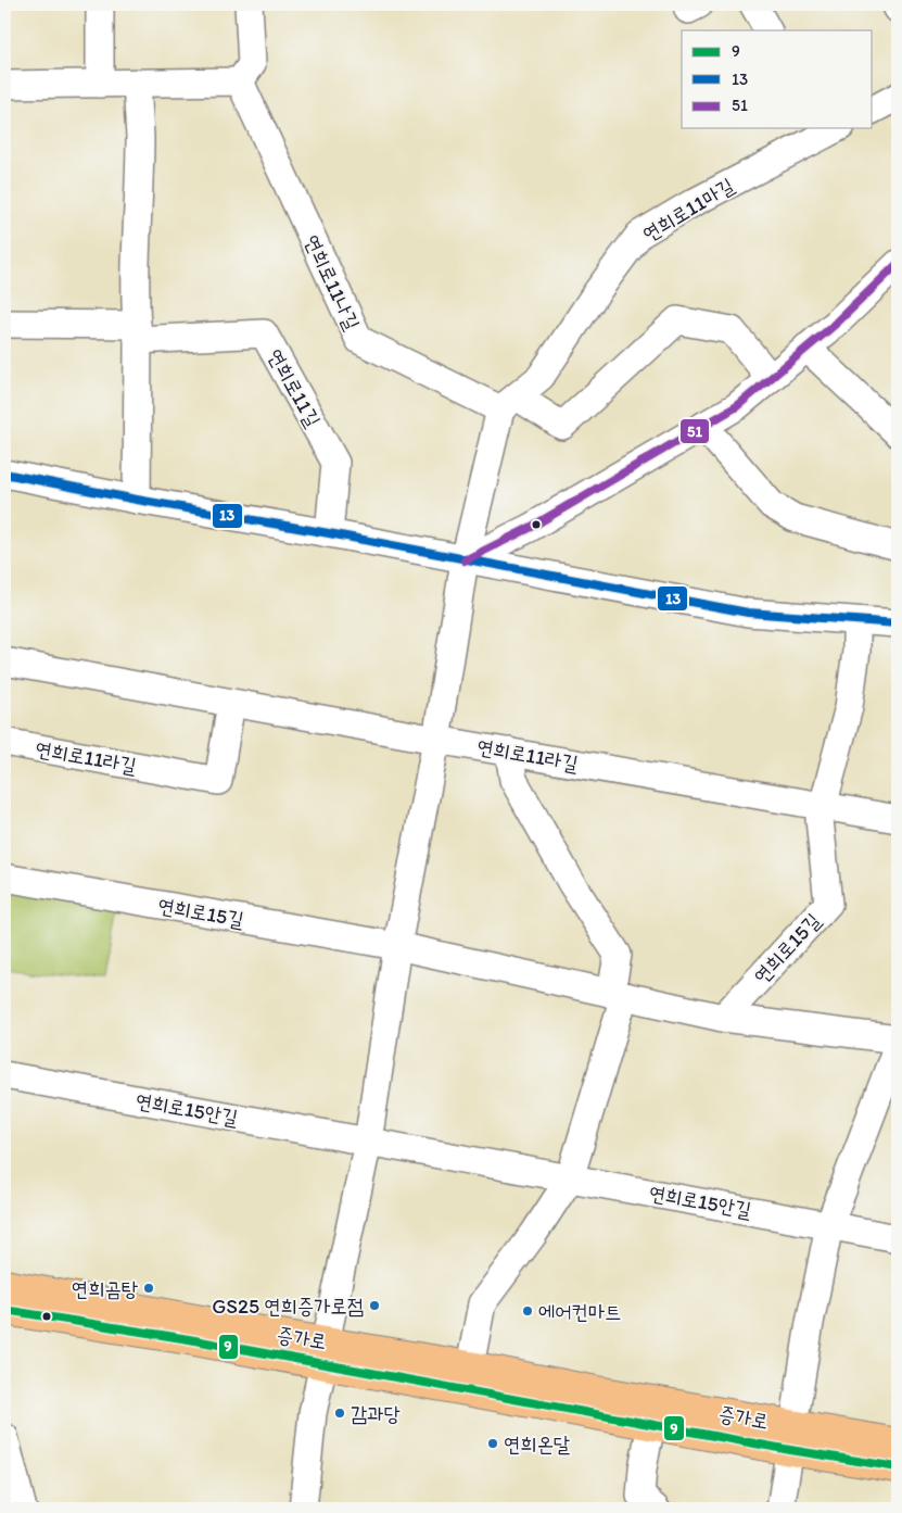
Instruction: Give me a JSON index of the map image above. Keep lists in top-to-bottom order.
{
  "streets": {
    "main road": ["증가로"],
    "street": [
      "연희로11마길",
      "연희로11나길",
      "연희로11길",
      "연희로11라길",
      "연희로15길",
      "연희로15안길"
    ]
  },
  "crossings": [
    ["연희로11마길", "연희로11나길"],
    ["연희로11라길", "연희로15길"],
    ["연희로15안길", "증가로"]
  ],
  "places": [
    "연희곰탕",
    "GS25 연희증가로점",
    "에어컨마트",
    "감과당",
    "연희온달"
  ],
  "lines": ["transit line 51", "transit line 13", "transit line 9"],
  "legend": ["9", "13", "51"]
}
